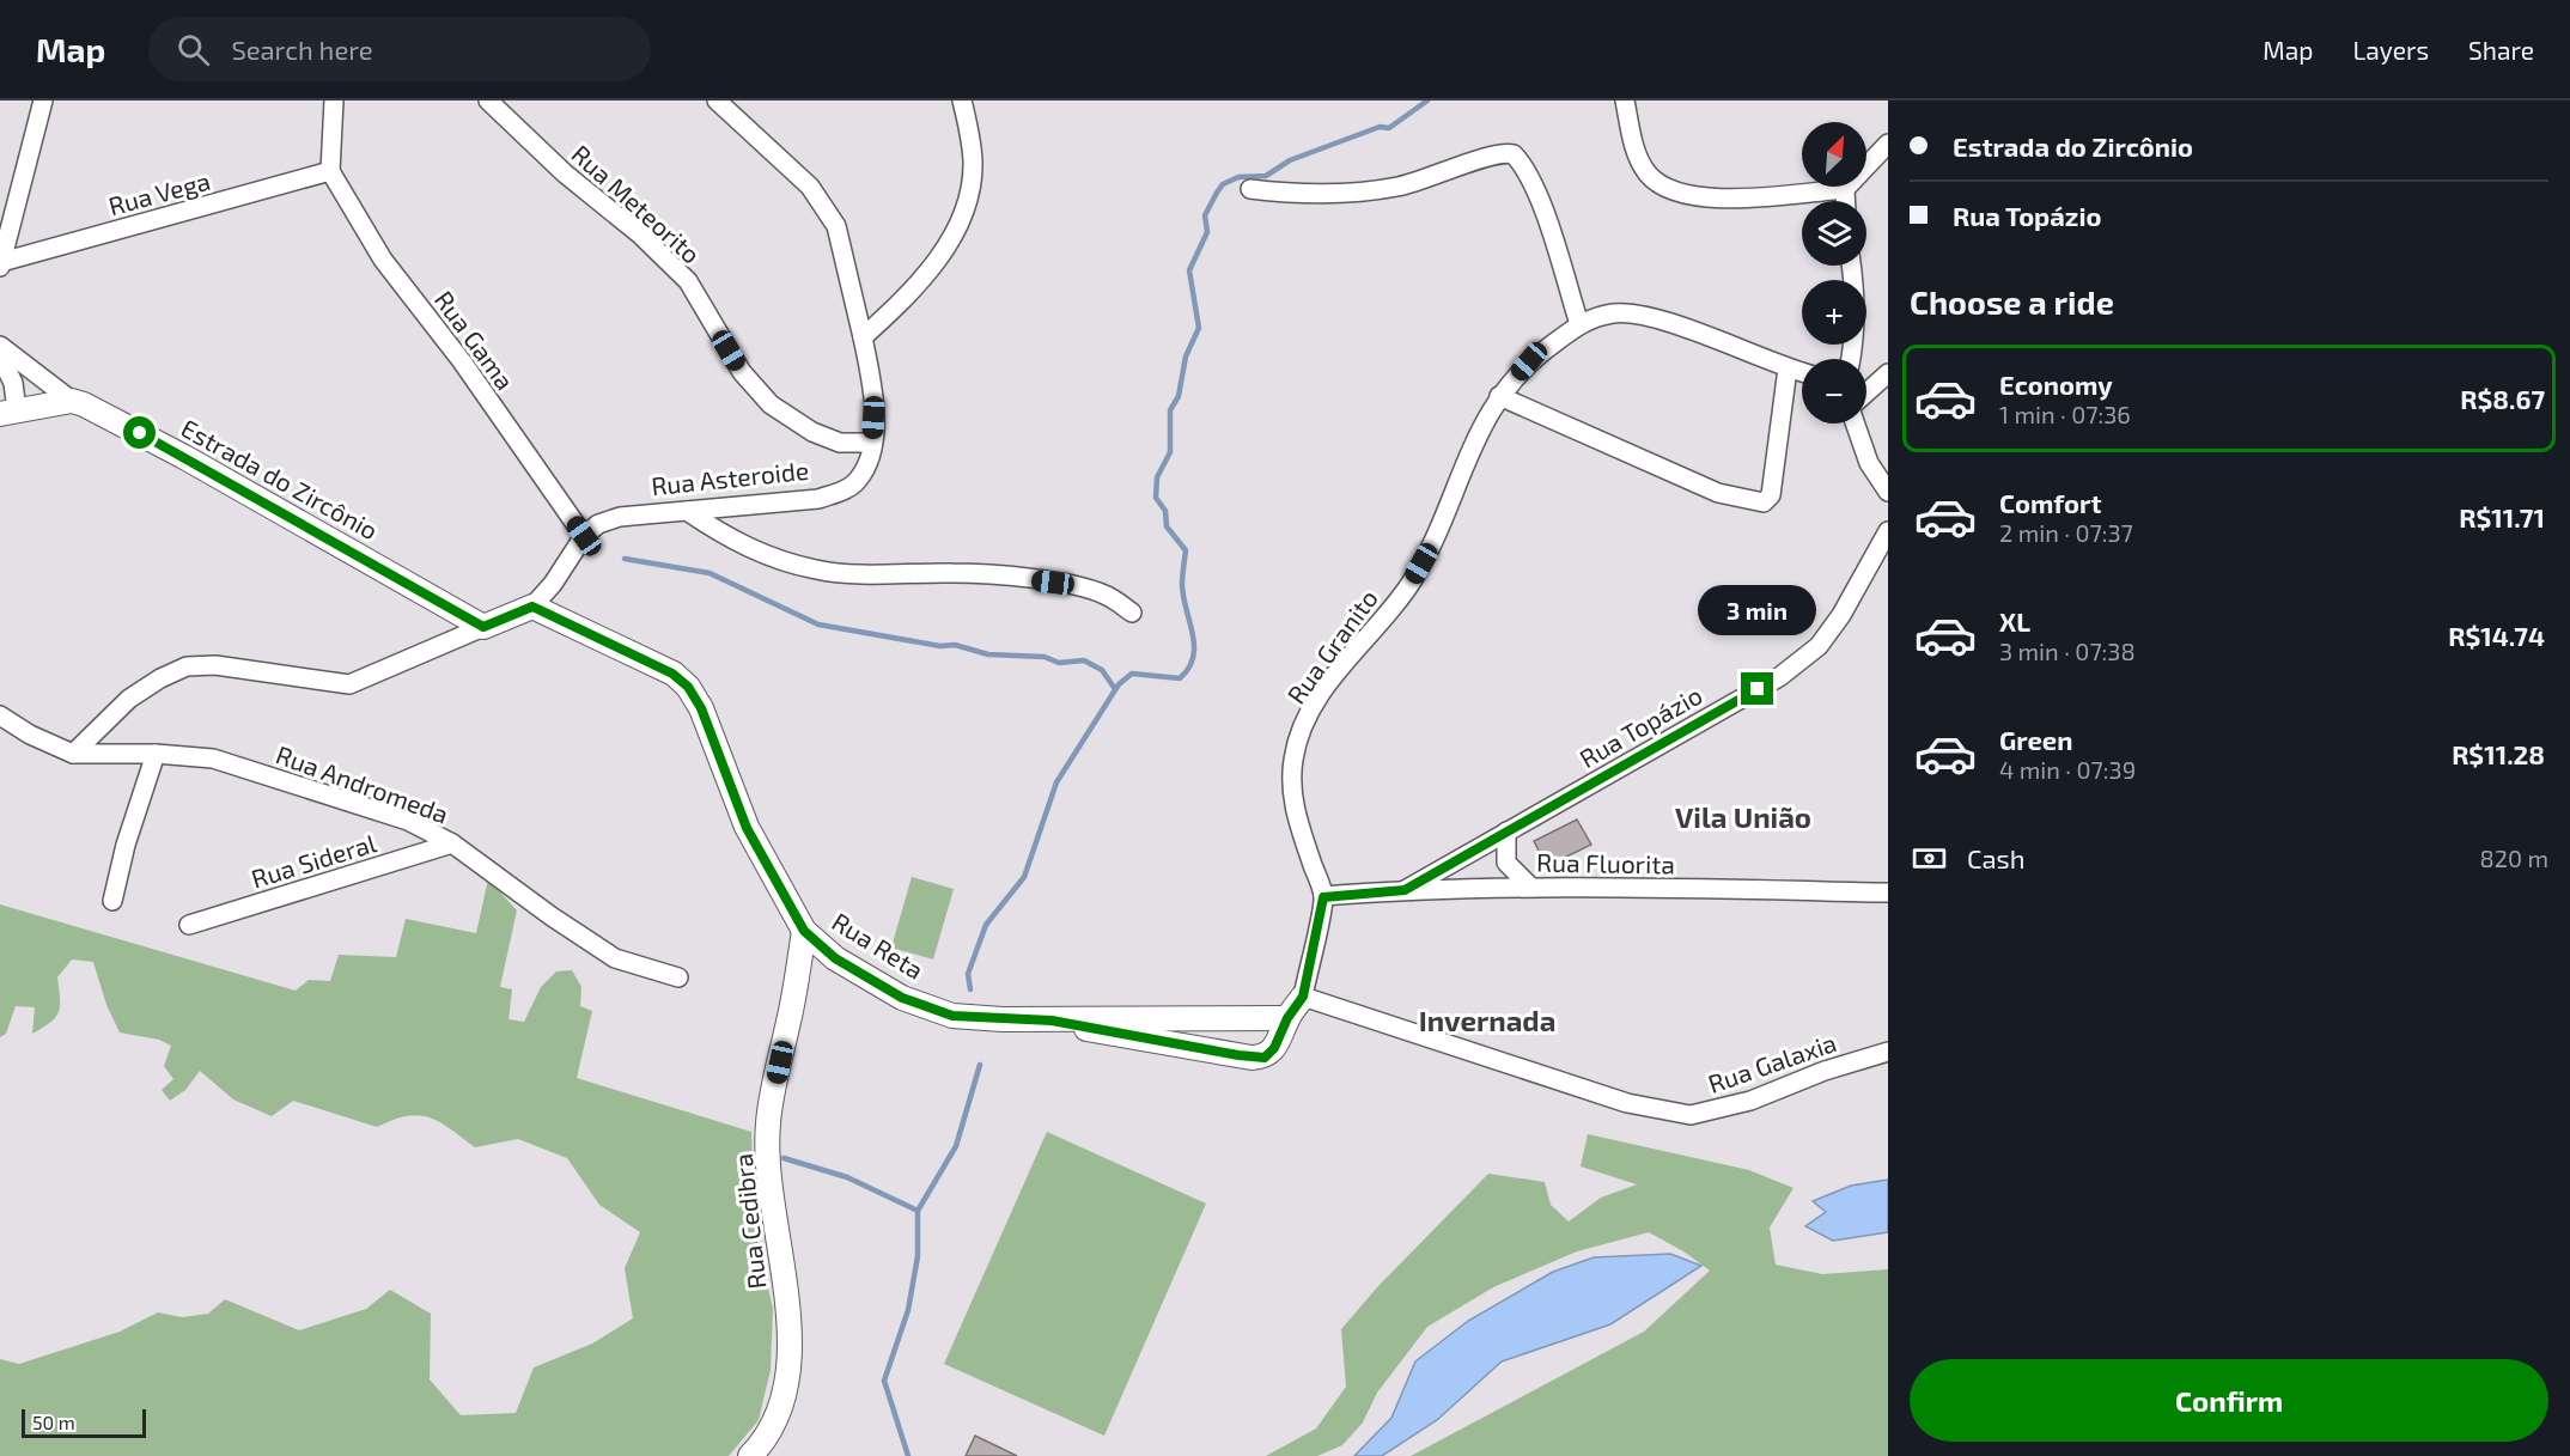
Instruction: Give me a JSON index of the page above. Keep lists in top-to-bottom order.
{
  "streets": {
    "street": [
      "Rua Vega",
      "Rua Meteorito",
      "Rua Gama",
      "Rua Asteroide",
      "Estrada do Zircônio",
      "Rua Granito",
      "Rua Topázio",
      "Rua Andromeda",
      "Rua Sideral",
      "Rua Fluorita",
      "Rua Reta",
      "Rua Galaxia",
      "Rua Cedibra"
    ]
  },
  "crossings": [
    ["Rua Vega", "Rua Gama"],
    ["Rua Meteorito", "Rua Asteroide"],
    ["Rua Gama", "Rua Asteroide"],
    ["Rua Asteroide", "Estrada do Zircônio"],
    ["Rua Granito", "Rua Fluorita"],
    ["Rua Granito", "Rua Reta"],
    ["Rua Granito", "Rua Galaxia"],
    ["Rua Topázio", "Rua Fluorita"],
    ["Rua Andromeda", "Rua Sideral"],
    ["Rua Reta", "Rua Galaxia"],
    ["Rua Reta", "Rua Cedibra"]
  ],
  "districts": ["Vila União", "Invernada"],
  "scale_bar": "50 m",
  "north": "top right",
  "page": {
    "header": "Map",
    "search": "Search here",
    "nav": ["Map", "Layers", "Share"],
    "banner": ["Estrada do Zircônio", "Rua Topázio"],
    "map_buttons": ["+", "−"],
    "heading": "Choose a ride",
    "list": [
      {
        "name": "Economy",
        "note": "1 min · 07:36",
        "value": "R$8.67"
      },
      {
        "name": "Comfort",
        "note": "2 min · 07:37",
        "value": "R$11.71"
      },
      {
        "name": "XL",
        "note": "3 min · 07:38",
        "value": "R$14.74"
      },
      {
        "name": "Green",
        "note": "4 min · 07:39",
        "value": "R$11.28"
      }
    ],
    "bubble": "3 min",
    "pay": ["Cash", "820 m"],
    "buttons": "Confirm",
    "scale": "50 m"
  }
}
